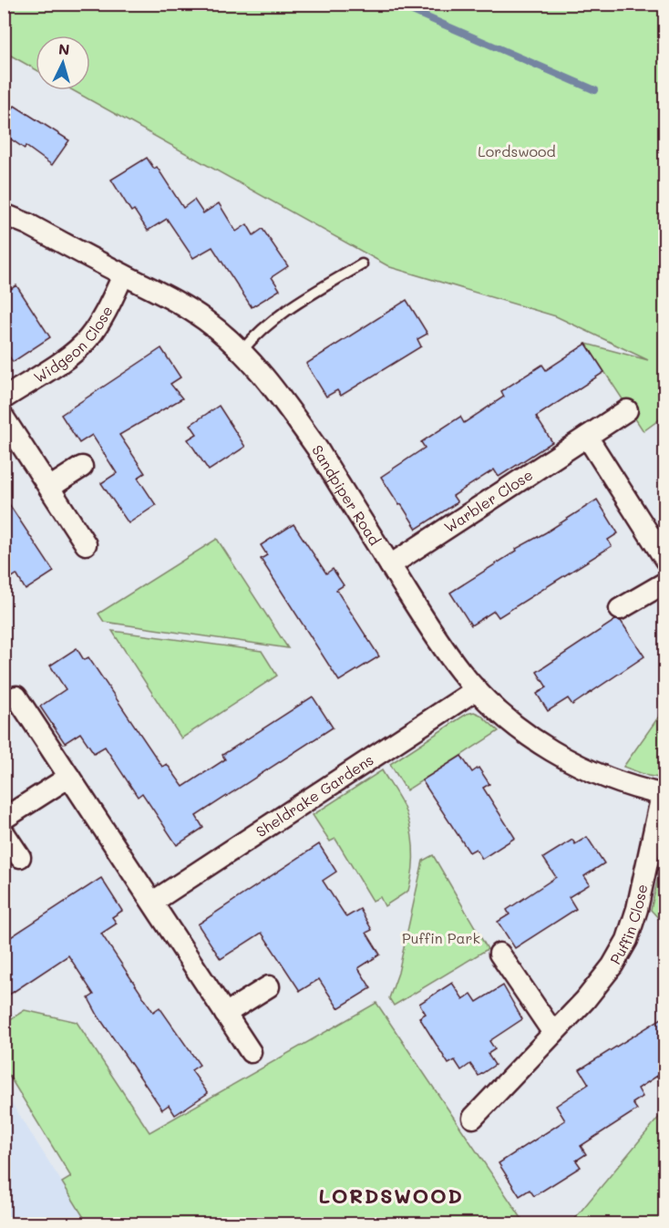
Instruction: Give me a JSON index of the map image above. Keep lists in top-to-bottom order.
{
  "streets": {
    "street": [
      "Widgeon Close",
      "Sandpiper Road",
      "Warbler Close",
      "Sheldrake Gardens",
      "Puffin Close"
    ]
  },
  "crossings": [
    ["Widgeon Close", "Sandpiper Road"],
    ["Sandpiper Road", "Warbler Close"],
    ["Sandpiper Road", "Sheldrake Gardens"],
    ["Sandpiper Road", "Puffin Close"]
  ],
  "districts": ["LORDSWOOD"],
  "parks": ["Lordswood", "Puffin Park"],
  "north": "top"
}
